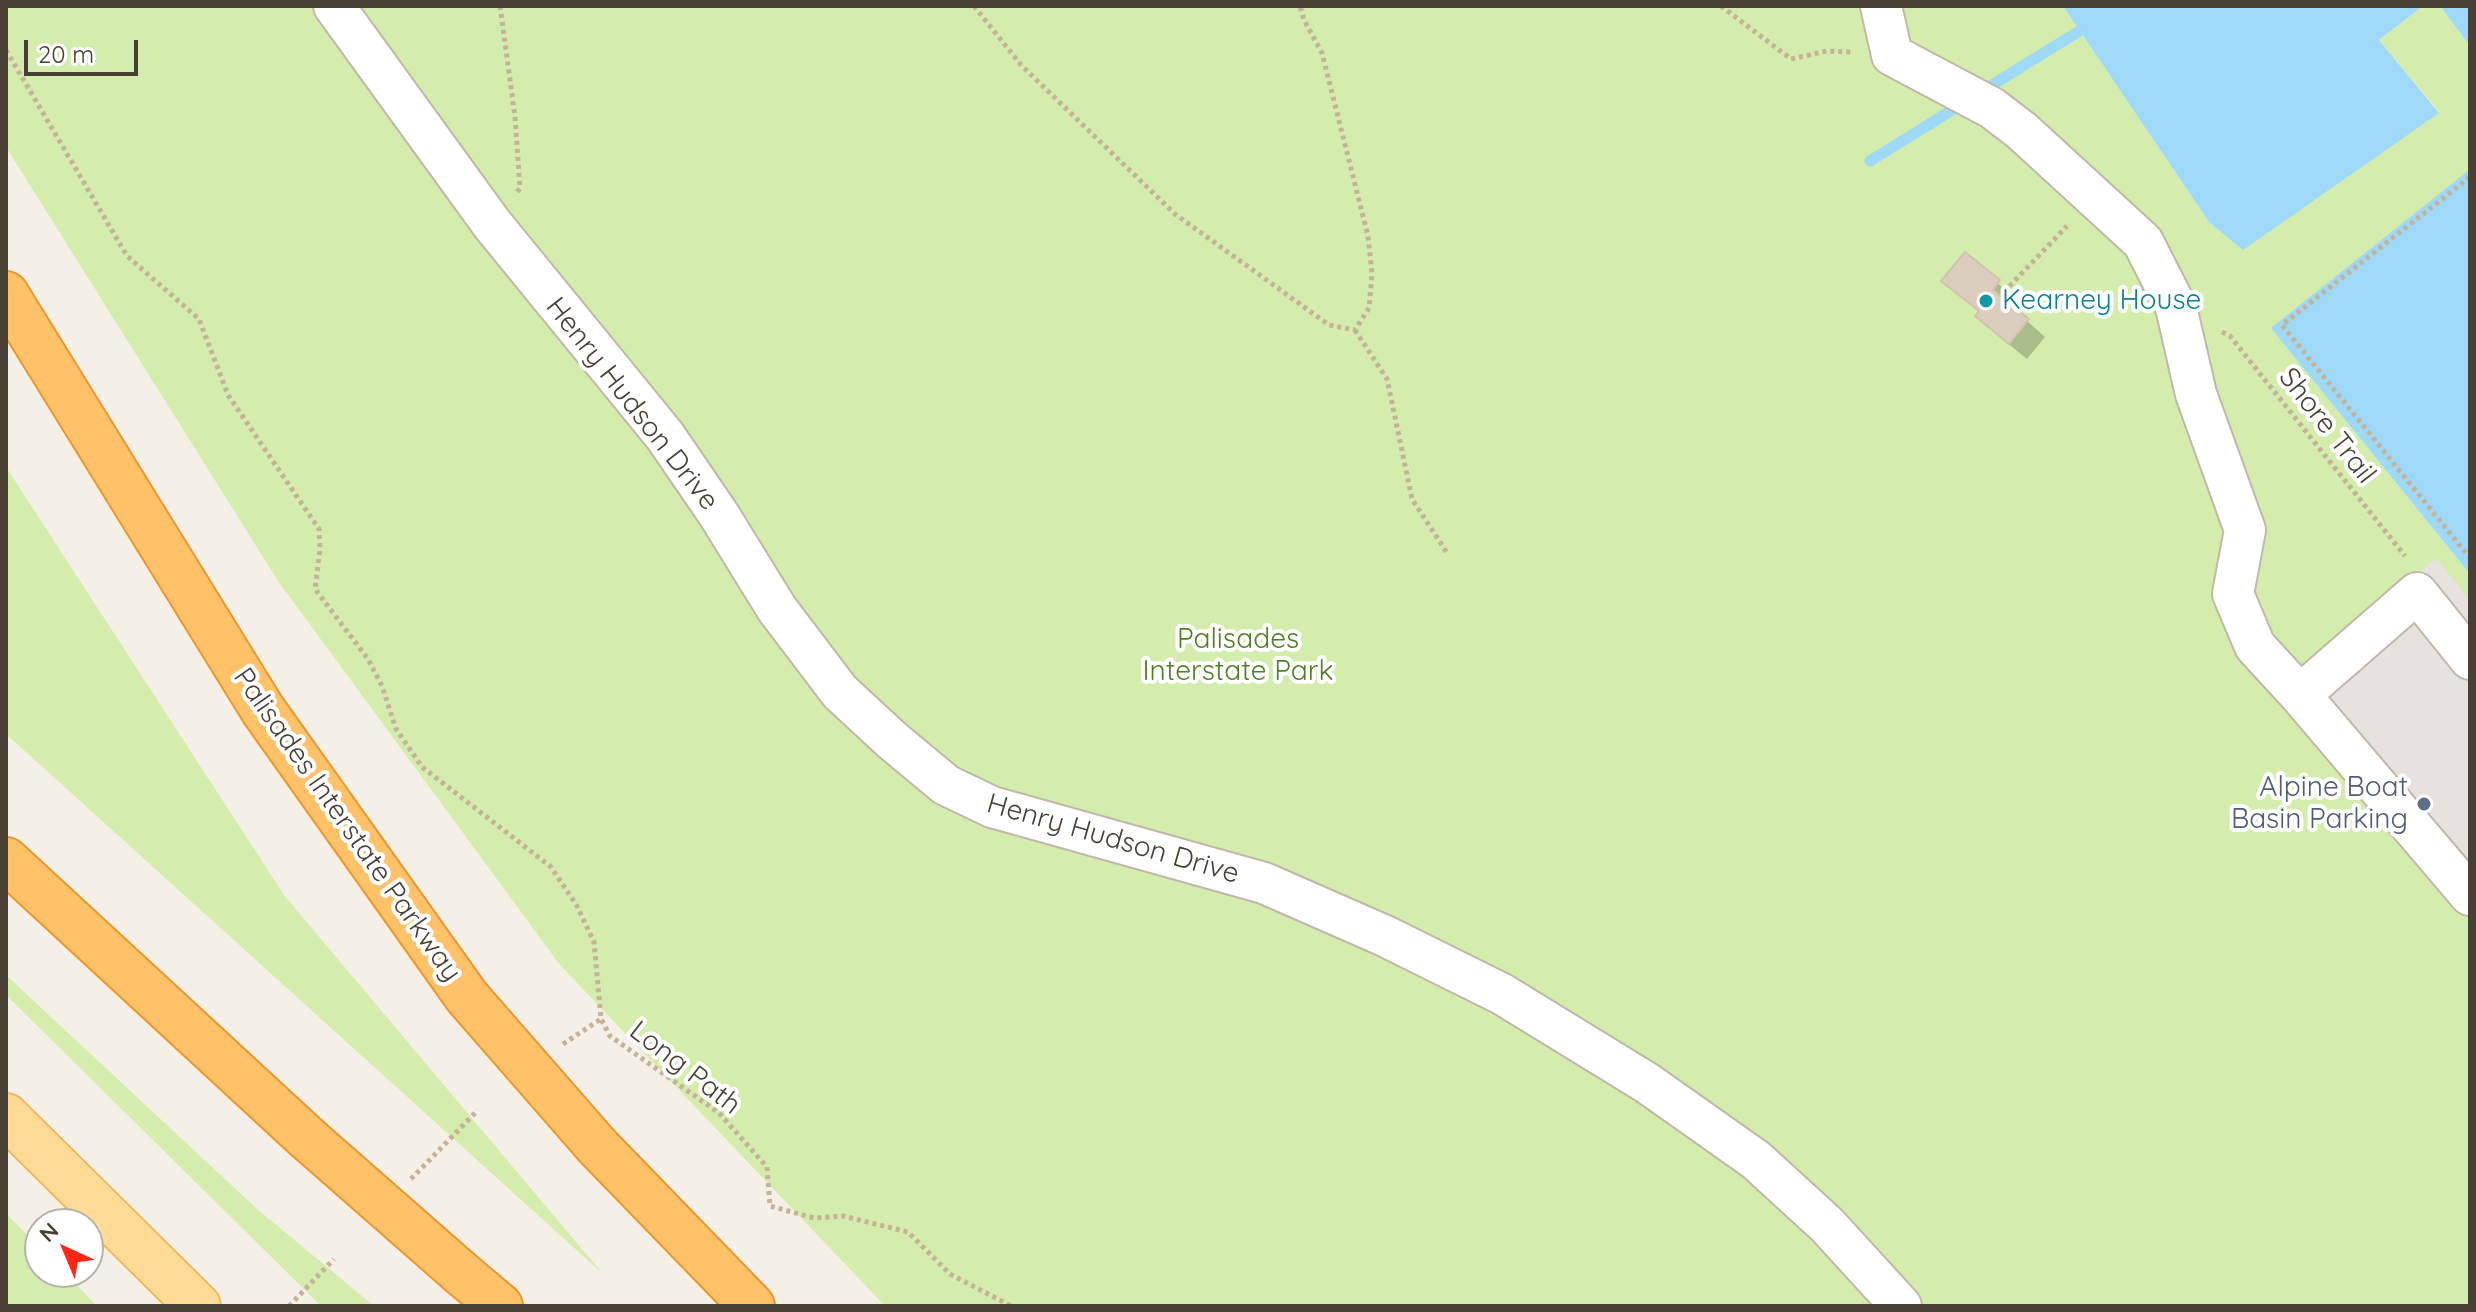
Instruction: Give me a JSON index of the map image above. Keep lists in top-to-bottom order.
{
  "streets": {
    "highway": ["Palisades Interstate Parkway"],
    "street": ["Henry Hudson Drive"],
    "path": ["Shore Trail", "Long Path"]
  },
  "parks": ["Palisades Interstate Park"],
  "places": ["Kearney House", "Alpine Boat Basin Parking"],
  "scale_bar": "20 m",
  "north": "top left"
}
